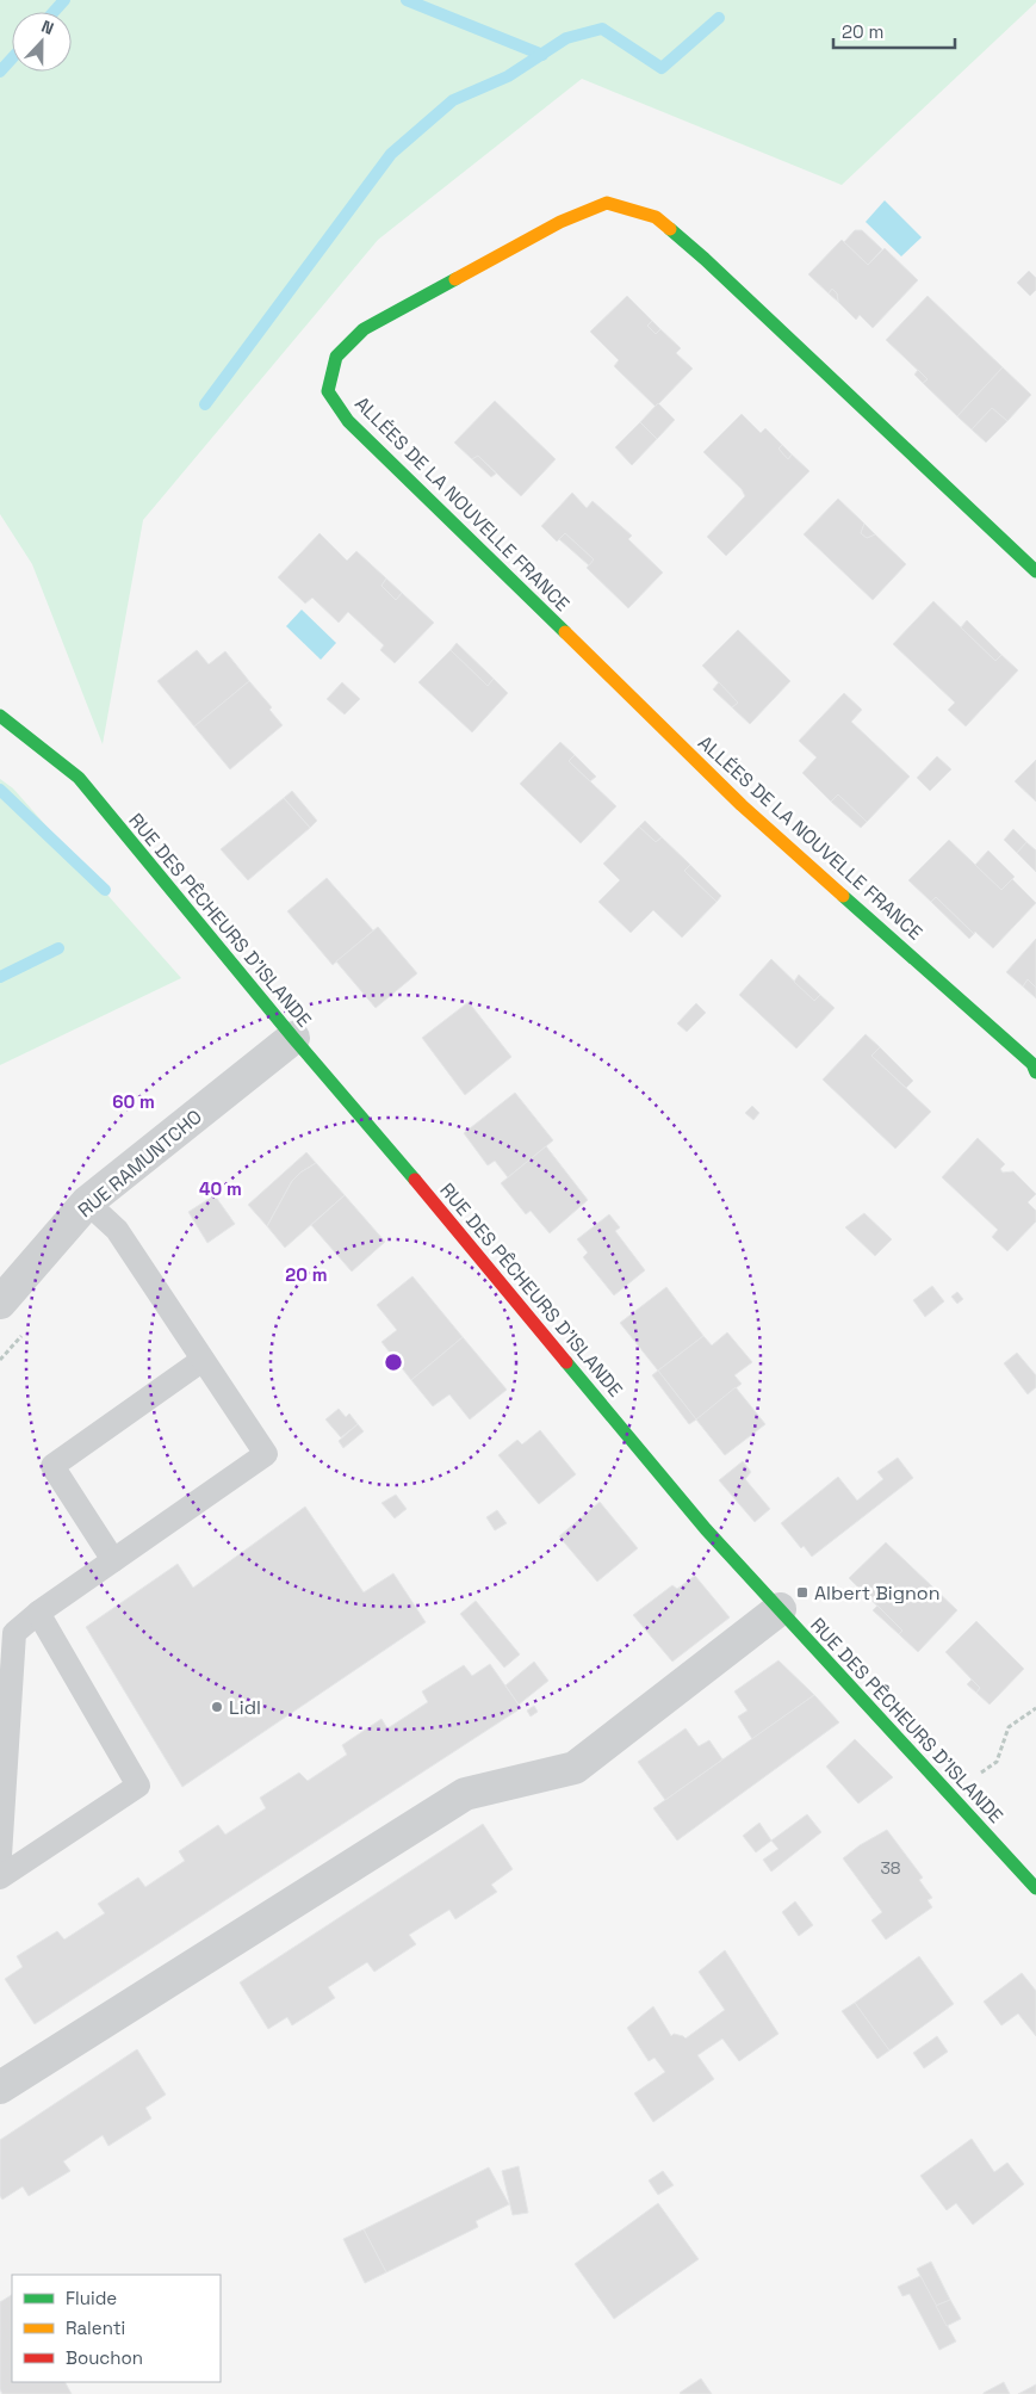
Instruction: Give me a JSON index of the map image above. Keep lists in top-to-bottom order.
{
  "streets": {
    "street": ["ALLÉES DE LA NOUVELLE FRANCE", "RUE DES PÊCHEURS D'ISLANDE", "RUE RAMUNTCHO"]
  },
  "crossings": [
    ["RUE DES PÊCHEURS D'ISLANDE", "RUE RAMUNTCHO"]
  ],
  "places": {
    "transit": ["Albert Bignon"],
    "other": ["Lidl"]
  },
  "house_numbers": ["38"],
  "legend": ["Fluide", "Ralenti", "Bouchon"],
  "scale_bar": "20 m",
  "north": "top",
  "rings": ["60 m", "40 m", "20 m"]
}
